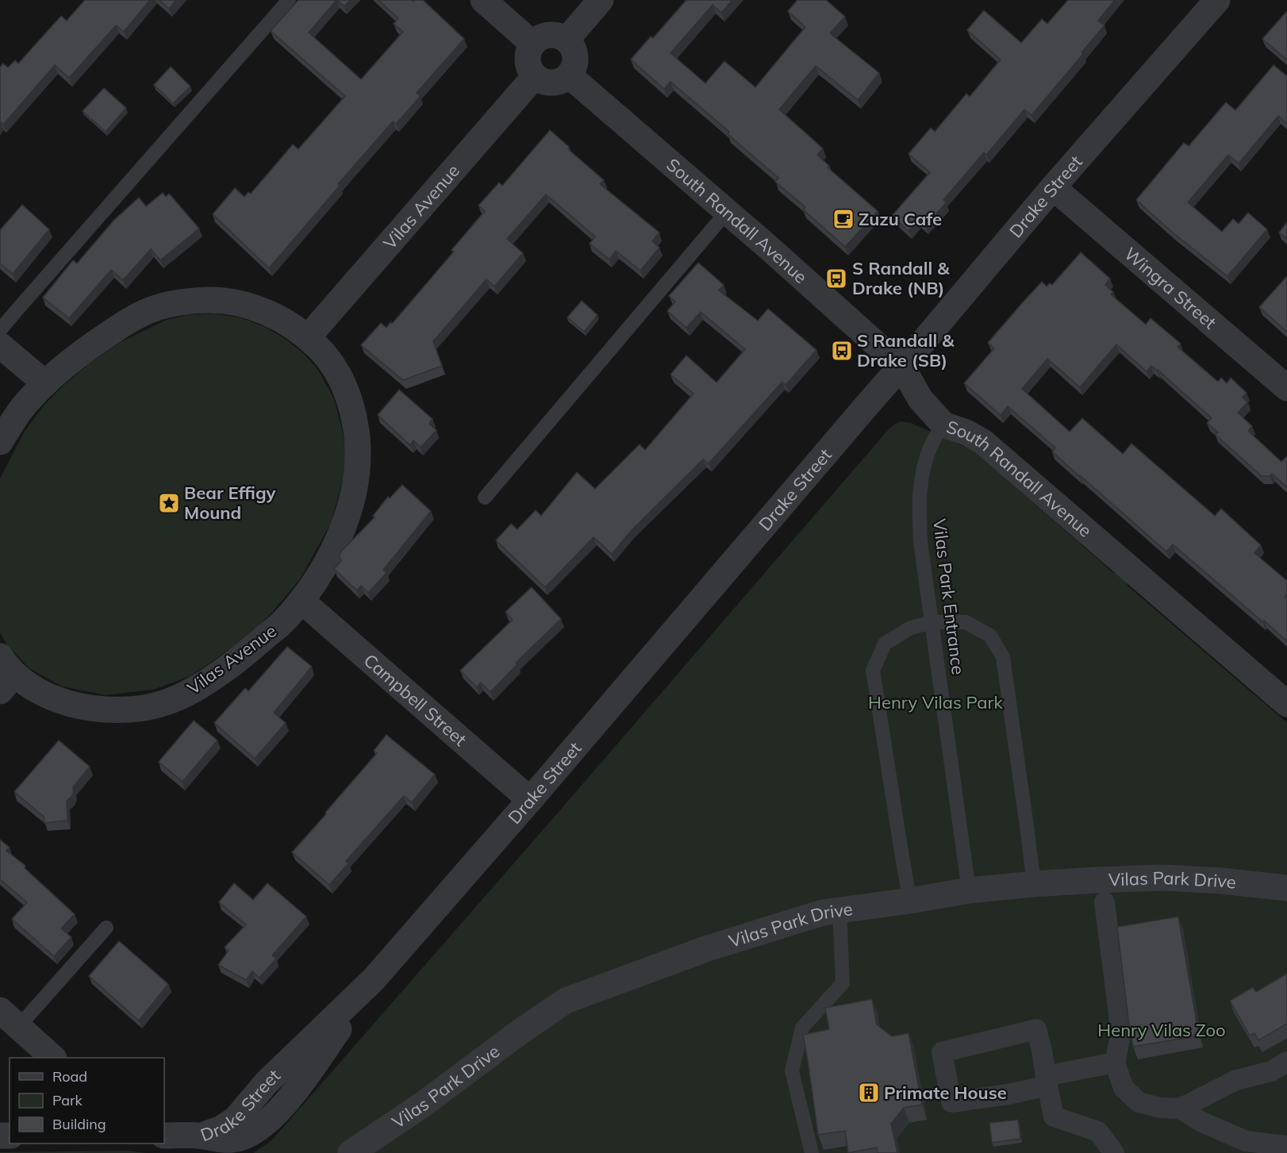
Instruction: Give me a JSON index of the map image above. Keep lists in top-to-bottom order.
{
  "streets": {
    "street": [
      "Drake Street",
      "Vilas Avenue",
      "South Randall Avenue",
      "Wingra Street",
      "Campbell Street",
      "Vilas Park Drive"
    ],
    "lane": ["Vilas Park Entrance"]
  },
  "crossings": [
    ["Drake Street", "South Randall Avenue"],
    ["Drake Street", "Wingra Street"],
    ["Drake Street", "Campbell Street"],
    ["Vilas Avenue", "South Randall Avenue"],
    ["Vilas Avenue", "Campbell Street"],
    ["South Randall Avenue", "Vilas Park Entrance"],
    ["Vilas Park Entrance", "Vilas Park Drive"]
  ],
  "parks": ["Henry Vilas Park", "Henry Vilas Zoo"],
  "places": {
    "cafe": ["Zuzu Cafe"],
    "bus stop": ["S Randall & Drake (NB)", "S Randall & Drake (SB)"],
    "place": ["Bear Effigy Mound"],
    "building": ["Primate House"]
  },
  "legend": ["Road", "Park", "Building"]
}
